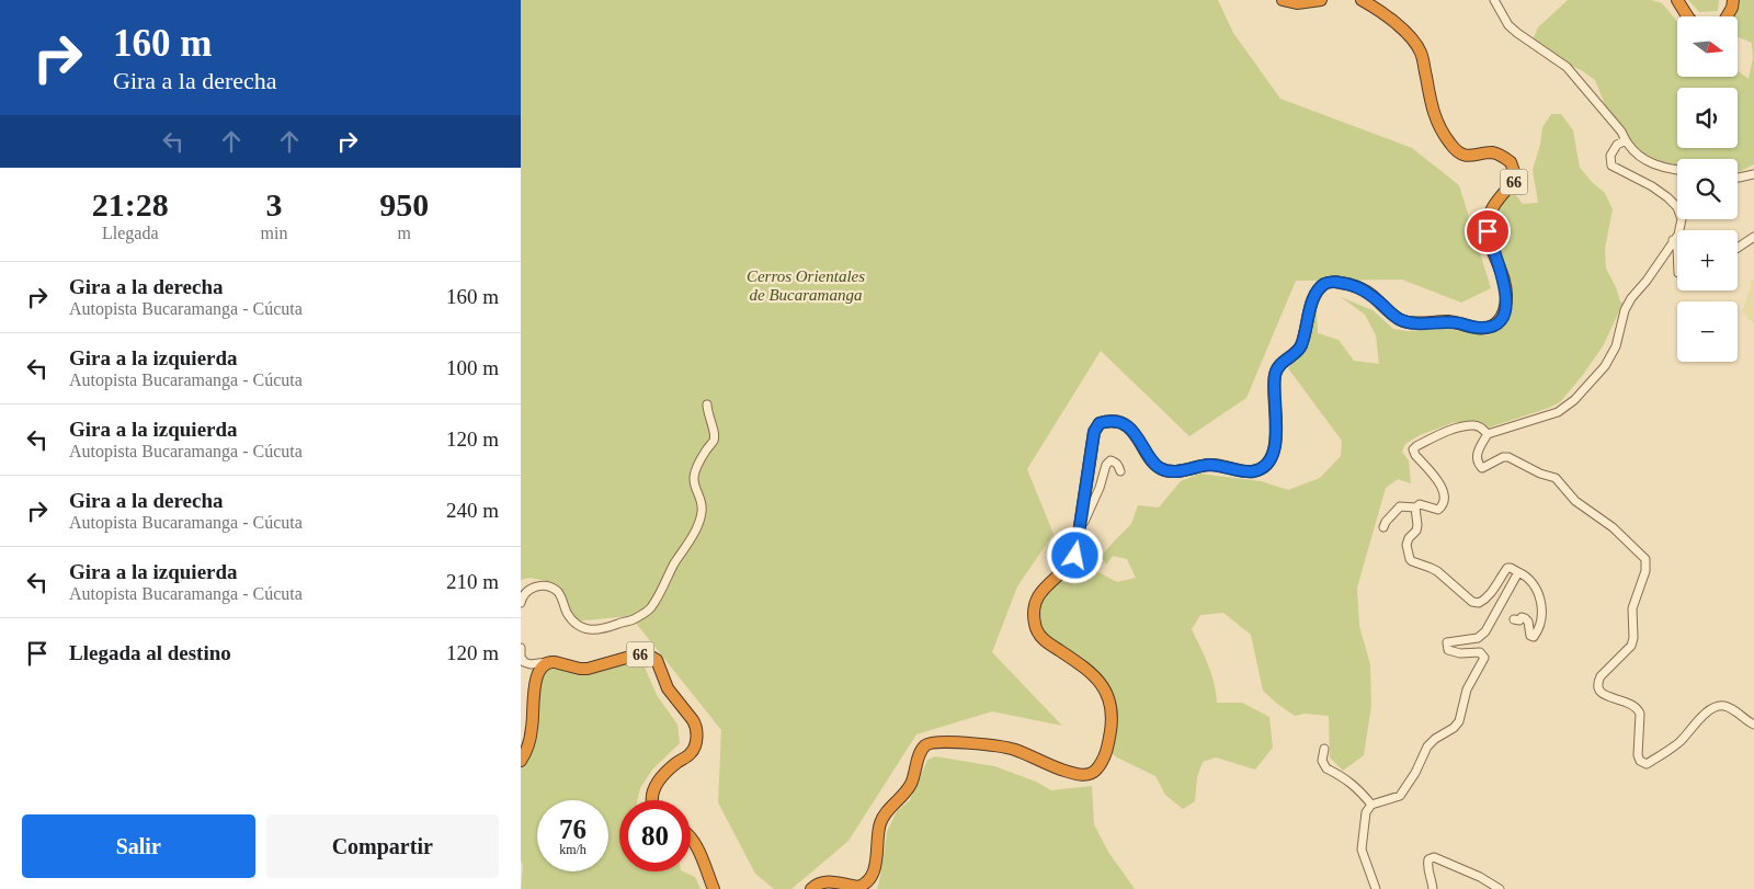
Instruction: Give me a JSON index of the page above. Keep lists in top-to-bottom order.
{
  "streets": {
    "highway": ["66"]
  },
  "parks": ["Cerros Orientales de Bucaramanga"],
  "north": "right",
  "page": {
    "turn": ["160 m", "Gira a la derecha"],
    "map_buttons": ["+", "−"],
    "eta": [
      "21:28",
      "Llegada",
      "3",
      "min",
      "950",
      "m"
    ],
    "list": [
      {
        "name": "Gira a la derecha",
        "note": "Autopista Bucaramanga - Cúcuta",
        "value": "160 m"
      },
      {
        "name": "Gira a la izquierda",
        "note": "Autopista Bucaramanga - Cúcuta",
        "value": "100 m"
      },
      {
        "name": "Gira a la izquierda",
        "note": "Autopista Bucaramanga - Cúcuta",
        "value": "120 m"
      },
      {
        "name": "Gira a la derecha",
        "note": "Autopista Bucaramanga - Cúcuta",
        "value": "240 m"
      },
      {
        "name": "Gira a la izquierda",
        "note": "Autopista Bucaramanga - Cúcuta",
        "value": "210 m"
      },
      {
        "name": "Llegada al destino",
        "value": "120 m"
      }
    ],
    "speed": "76 km/h",
    "limit": "80",
    "buttons": ["Salir", "Compartir"]
  }
}
